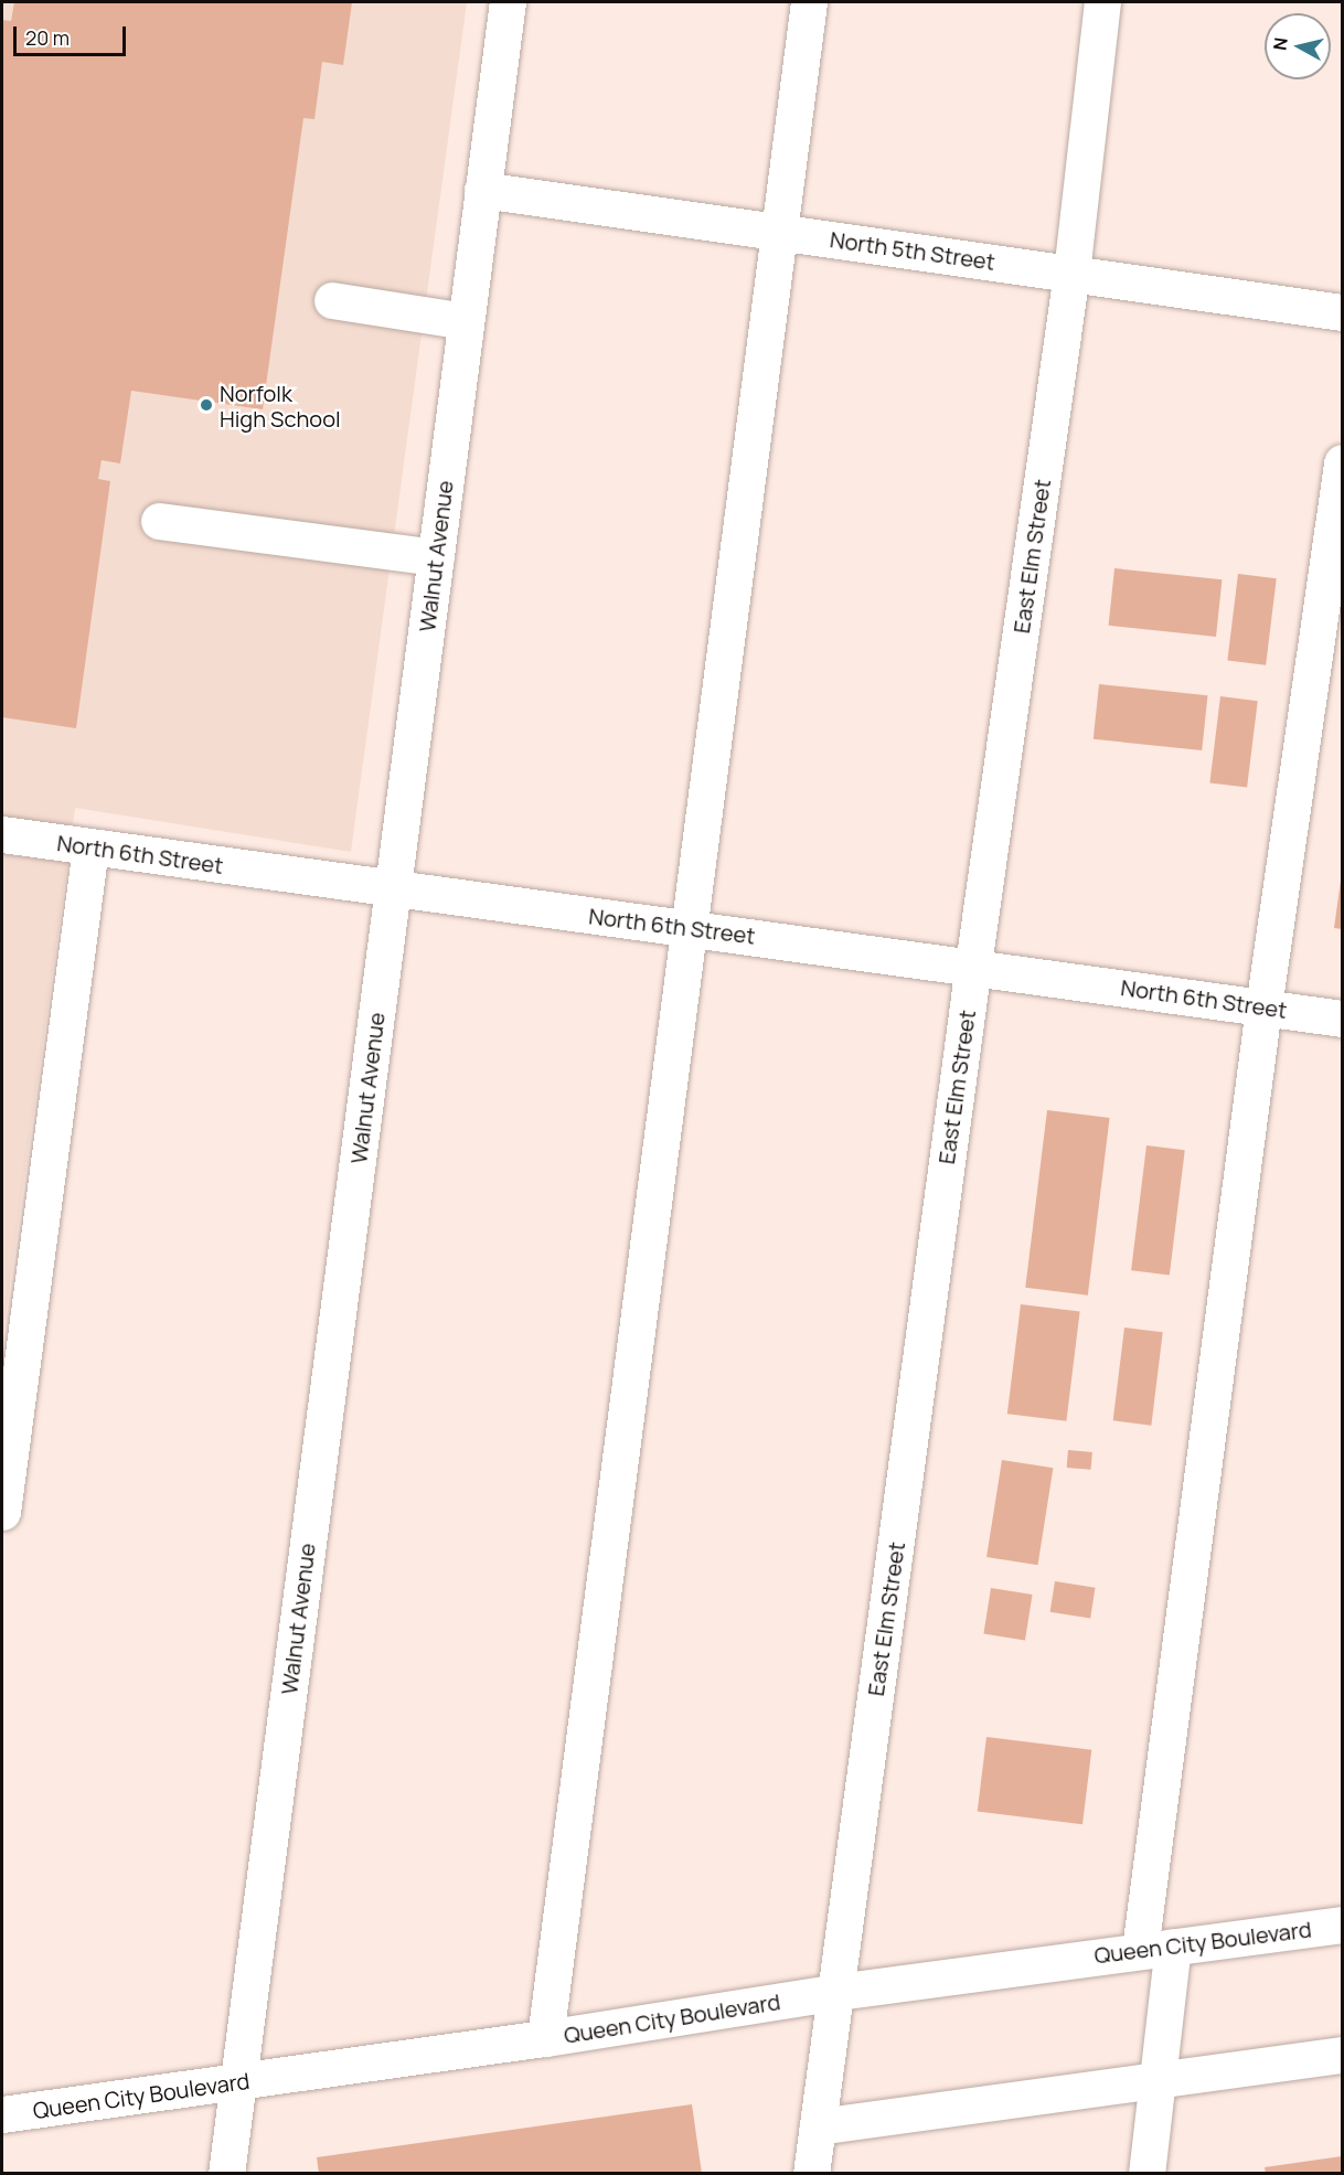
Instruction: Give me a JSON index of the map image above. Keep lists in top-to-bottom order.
{
  "streets": {
    "street": [
      "North 5th Street",
      "Walnut Avenue",
      "East Elm Street",
      "North 6th Street",
      "Queen City Boulevard"
    ]
  },
  "crossings": [
    ["North 5th Street", "Walnut Avenue"],
    ["North 5th Street", "East Elm Street"],
    ["Walnut Avenue", "North 6th Street"],
    ["Walnut Avenue", "Queen City Boulevard"],
    ["East Elm Street", "North 6th Street"],
    ["East Elm Street", "Queen City Boulevard"]
  ],
  "places": ["Norfolk High School"],
  "scale_bar": "20 m",
  "north": "left"
}
